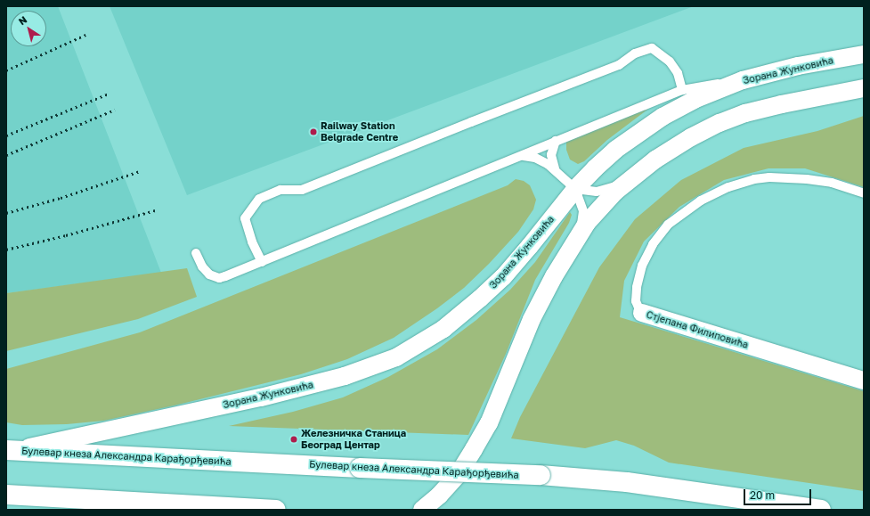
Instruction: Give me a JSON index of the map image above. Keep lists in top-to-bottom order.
{
  "streets": {
    "main road": ["Булевар кнеза Александра Карађорђевића"],
    "street": ["Зорана Жунковића", "Стјепана Филиповића"]
  },
  "crossings": [
    ["Зорана Жунковића", "Булевар кнеза Александра Карађорђевића"]
  ],
  "places": ["Railway Station Belgrade Centre", "Железничка Станица Београд Центар"],
  "scale_bar": "20 m",
  "north": "top left"
}
